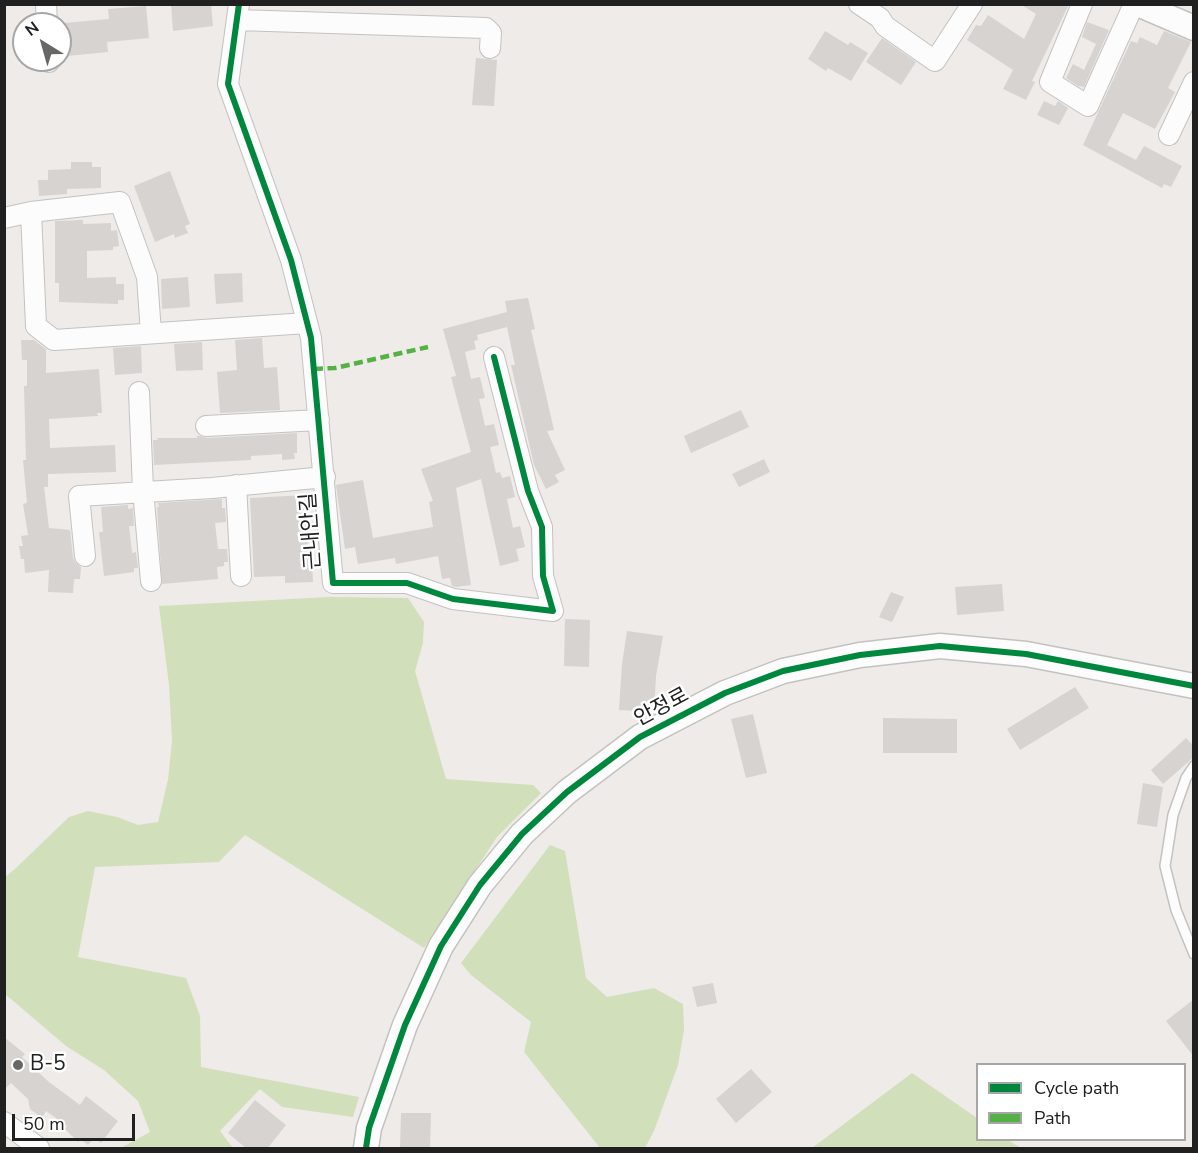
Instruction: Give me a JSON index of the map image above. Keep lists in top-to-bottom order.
{
  "streets": {
    "street": ["근내안길", "안정로"]
  },
  "places": ["B-5"],
  "legend": ["Cycle path", "Path"],
  "scale_bar": "50 m",
  "north": "top left"
}
